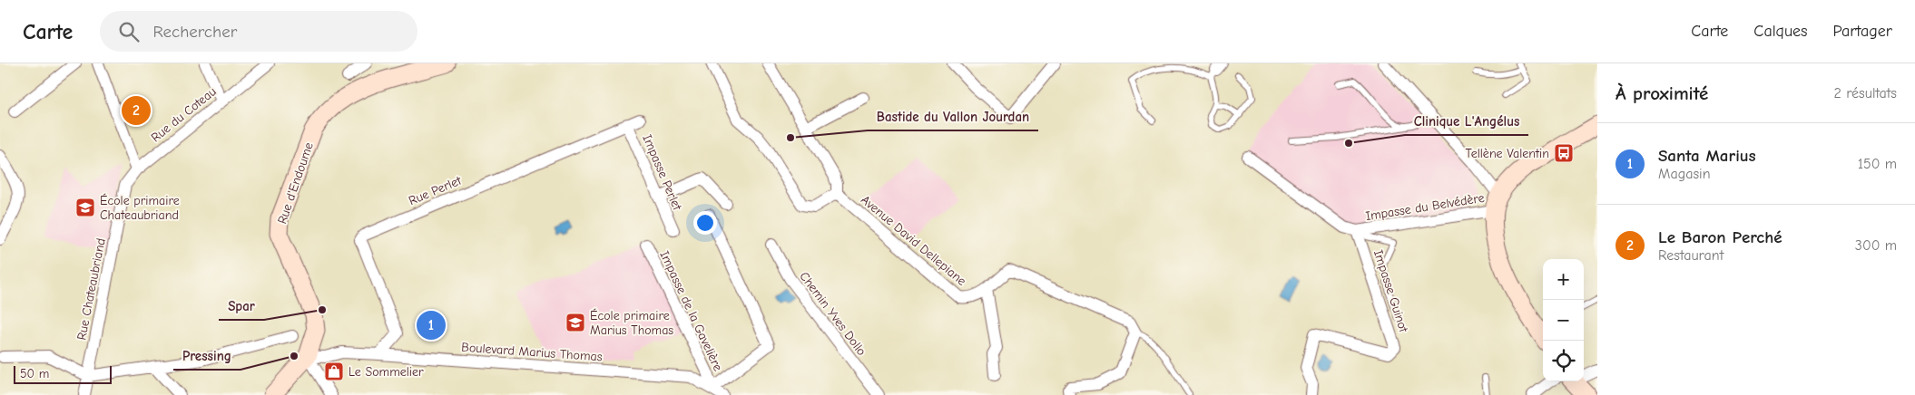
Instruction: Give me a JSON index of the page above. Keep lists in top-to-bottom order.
{
  "streets": {
    "street": [
      "Rue du Coteau",
      "Impasse Perlet",
      "Rue d'Endoume",
      "Rue Perlet",
      "Impasse du Belvédère",
      "Avenue David Dellepiane",
      "Rue Chateaubriand",
      "Impasse Guinot",
      "Impasse de la Gavelière",
      "Chemin Yves Dollo",
      "Boulevard Marius Thomas"
    ]
  },
  "crossings": [
    ["Rue du Coteau", "Rue Chateaubriand"],
    ["Impasse Perlet", "Rue Perlet"],
    ["Rue d'Endoume", "Boulevard Marius Thomas"],
    ["Rue Perlet", "Boulevard Marius Thomas"],
    ["Impasse du Belvédère", "Impasse Guinot"],
    ["Impasse de la Gavelière", "Boulevard Marius Thomas"]
  ],
  "places": {
    "other": [
      "Bastide du Vallon Jourdan",
      "Clinique L'Angélus",
      "Spar",
      "Pressing"
    ],
    "bus stop": ["Tellène Valentin"],
    "school or university": ["École primaire Chateaubriand", "École primaire Marius Thomas"],
    "shop": ["Le Sommelier"]
  },
  "scale_bar": "50 m",
  "page": {
    "header": "Carte",
    "search": "Rechercher",
    "nav": ["Carte", "Calques", "Partager"],
    "heading": ["À proximité", "2 résultats"],
    "pins": ["2", "1"],
    "list": [
      {
        "mark": "1",
        "name": "Santa Marius",
        "note": "Magasin",
        "value": "150 m"
      },
      {
        "mark": "2",
        "name": "Le Baron Perché",
        "note": "Restaurant",
        "value": "300 m"
      }
    ],
    "map_buttons": ["+", "−"],
    "scale": "50 m"
  }
}
